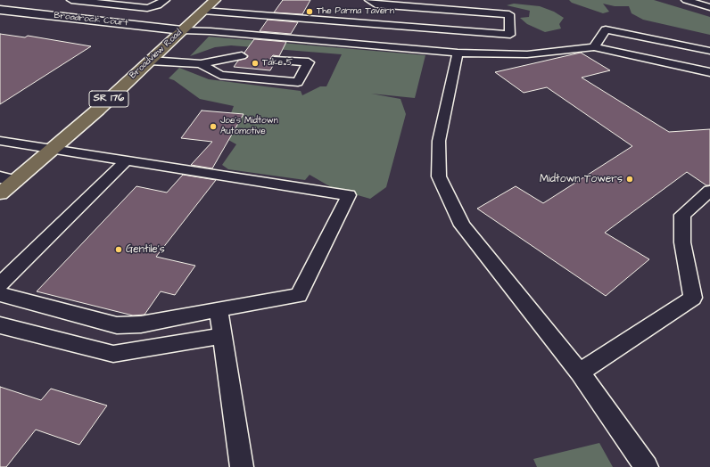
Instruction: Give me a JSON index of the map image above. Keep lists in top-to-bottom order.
{
  "streets": {
    "main road": ["Broadview Road", "SR 176"],
    "street": ["Broadrock Court"]
  },
  "crossings": [
    ["Broadrock Court", "Broadview Road"]
  ],
  "places": [
    "The Parma Tavern",
    "Take 5",
    "Joe's Midtown Automotive",
    "Midtown Towers",
    "Gentile's"
  ]
}
